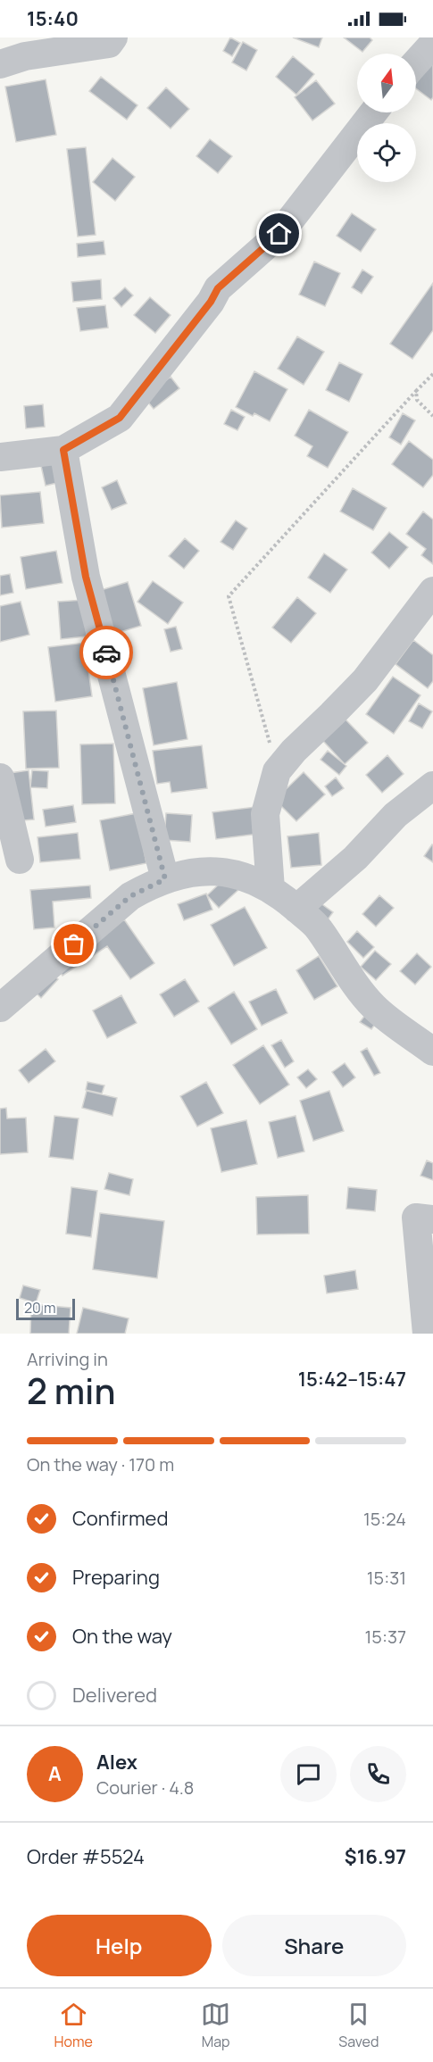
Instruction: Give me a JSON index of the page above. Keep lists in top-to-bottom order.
{
  "scale_bar": "20 m",
  "north": "top",
  "page": {
    "status": "15:40",
    "scale": "20 m",
    "heading": ["2 min", "Arriving in", "15:42–15:47"],
    "panel": [
      "Alex",
      "Courier · 4.8",
      "Order #5524",
      "$16.97"
    ],
    "bar": "On the way · 170 m",
    "list": [
      ["Confirmed", "15:24"],
      ["Preparing", "15:31"],
      ["On the way", "15:37"],
      "Delivered"
    ],
    "round": "A",
    "buttons": ["Help", "Share"],
    "tabs": ["Home", "Map", "Saved"]
  }
}
